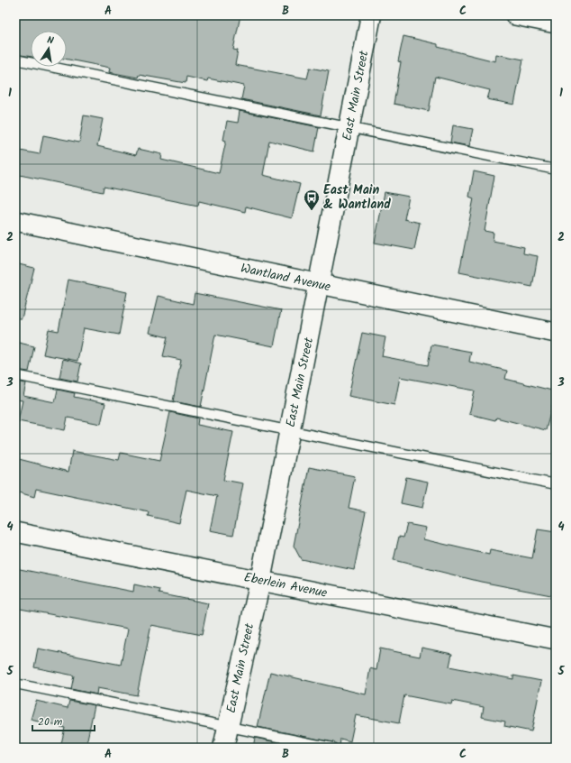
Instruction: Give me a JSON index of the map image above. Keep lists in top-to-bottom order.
{
  "streets": {
    "street": ["East Main Street", "Wantland Avenue", "Eberlein Avenue"]
  },
  "crossings": [
    ["East Main Street", "Wantland Avenue"],
    ["East Main Street", "Eberlein Avenue"]
  ],
  "places": {
    "bus stop": ["East Main & Wantland"]
  },
  "scale_bar": "20 m",
  "north": "top",
  "grid": {
    "columns": ["A", "B", "C"],
    "rows": [
      "1",
      "2",
      "3",
      "4",
      "5"
    ]
  }
}
